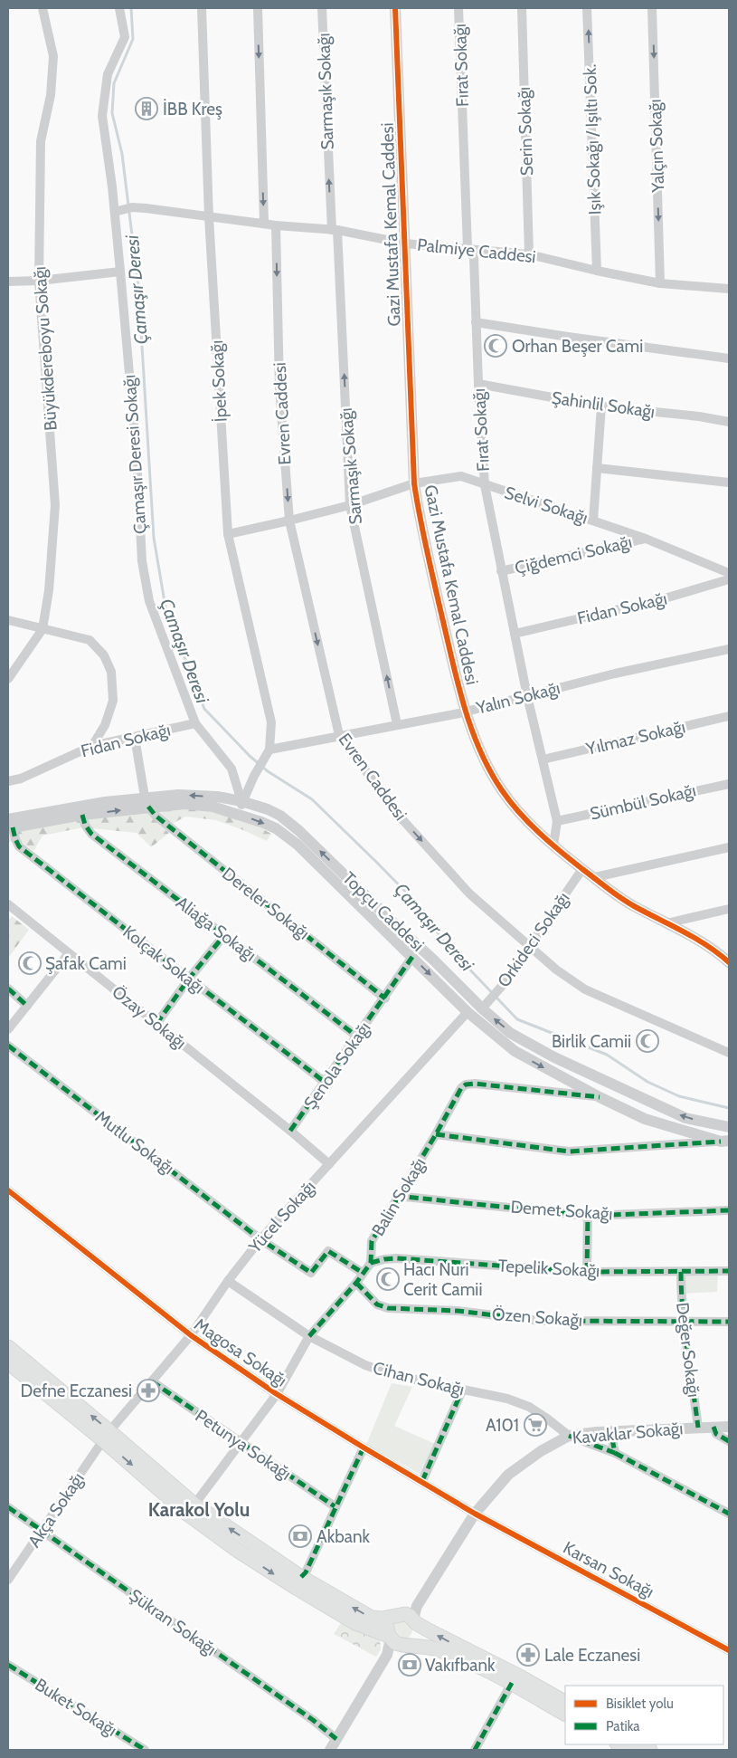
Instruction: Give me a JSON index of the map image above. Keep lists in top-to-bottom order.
{
  "streets": {
    "street": [
      "Fırat Sokağı",
      "Sarmaşık Sokağı",
      "Serin Sokağı",
      "Işık Sokağı / Işıltı Sok.",
      "Yalçın Sokağı",
      "Gazi Mustafa Kemal Caddesi",
      "Palmiye Caddesi",
      "Büyükdereboyu Sokağı",
      "İpek Sokağı",
      "Şahinlil Sokağı",
      "Evren Caddesi",
      "Çamaşır Deresi Sokağı",
      "Selvi Sokağı",
      "Çiğdemci Sokağı",
      "Fidan Sokağı",
      "Yalın Sokağı",
      "Yılmaz Sokağı",
      "Sümbül Sokağı",
      "Dereler Sokağı",
      "Topçu Caddesi",
      "Aliağa Sokağı",
      "Orkideci Sokağı",
      "Kolçak Sokağı",
      "Özay Sokağı",
      "Şenola Sokağı",
      "Mutlu Sokağı",
      "Balin Sokağı",
      "Demet Sokağı",
      "Yücel Sokağı",
      "Tepelik Sokağı",
      "Özen Sokağı",
      "Değer Sokağı",
      "Magosa Sokağı",
      "Cihan Sokağı",
      "Kavaklar Sokağı",
      "Petunya Sokağı",
      "Akça Sokağı",
      "Karsan Sokağı",
      "Şükran Sokağı",
      "Buket Sokağı"
    ]
  },
  "crossings": [
    ["Fırat Sokağı", "Gazi Mustafa Kemal Caddesi"],
    ["Fırat Sokağı", "Palmiye Caddesi"],
    ["Fırat Sokağı", "Şahinlil Sokağı"],
    ["Fırat Sokağı", "Selvi Sokağı"],
    ["Fırat Sokağı", "Çiğdemci Sokağı"],
    ["Fırat Sokağı", "Fidan Sokağı"],
    ["Fırat Sokağı", "Yalın Sokağı"],
    ["Fırat Sokağı", "Yılmaz Sokağı"],
    ["Fırat Sokağı", "Sümbül Sokağı"],
    ["Sarmaşık Sokağı", "Palmiye Caddesi"],
    ["Sarmaşık Sokağı", "Selvi Sokağı"],
    ["Sarmaşık Sokağı", "Yalın Sokağı"],
    ["Serin Sokağı", "Palmiye Caddesi"],
    ["Işık Sokağı / Işıltı Sok.", "Palmiye Caddesi"],
    ["Yalçın Sokağı", "Palmiye Caddesi"],
    ["Gazi Mustafa Kemal Caddesi", "Palmiye Caddesi"],
    ["Gazi Mustafa Kemal Caddesi", "Selvi Sokağı"],
    ["Gazi Mustafa Kemal Caddesi", "Yalın Sokağı"],
    ["Gazi Mustafa Kemal Caddesi", "Orkideci Sokağı"],
    ["Palmiye Caddesi", "İpek Sokağı"],
    ["Palmiye Caddesi", "Evren Caddesi"],
    ["Palmiye Caddesi", "Çamaşır Deresi Sokağı"],
    ["İpek Sokağı", "Selvi Sokağı"],
    ["İpek Sokağı", "Yalın Sokağı"],
    ["Evren Caddesi", "Selvi Sokağı"],
    ["Evren Caddesi", "Yalın Sokağı"],
    ["Evren Caddesi", "Orkideci Sokağı"],
    ["Çamaşır Deresi Sokağı", "Fidan Sokağı"],
    ["Çamaşır Deresi Sokağı", "Topçu Caddesi"],
    ["Selvi Sokağı", "Çiğdemci Sokağı"],
    ["Dereler Sokağı", "Topçu Caddesi"],
    ["Dereler Sokağı", "Şenola Sokağı"],
    ["Topçu Caddesi", "Aliağa Sokağı"],
    ["Topçu Caddesi", "Orkideci Sokağı"],
    ["Topçu Caddesi", "Kolçak Sokağı"],
    ["Topçu Caddesi", "Şenola Sokağı"],
    ["Topçu Caddesi", "Balin Sokağı"],
    ["Topçu Caddesi", "Yücel Sokağı"],
    ["Aliağa Sokağı", "Şenola Sokağı"],
    ["Kolçak Sokağı", "Şenola Sokağı"],
    ["Özay Sokağı", "Şenola Sokağı"],
    ["Mutlu Sokağı", "Yücel Sokağı"],
    ["Balin Sokağı", "Demet Sokağı"],
    ["Balin Sokağı", "Tepelik Sokağı"],
    ["Yücel Sokağı", "Magosa Sokağı"],
    ["Yücel Sokağı", "Cihan Sokağı"],
    ["Yücel Sokağı", "Petunya Sokağı"],
    ["Yücel Sokağı", "Akça Sokağı"],
    ["Tepelik Sokağı", "Değer Sokağı"],
    ["Özen Sokağı", "Değer Sokağı"],
    ["Değer Sokağı", "Kavaklar Sokağı"],
    ["Magosa Sokağı", "Kavaklar Sokağı"],
    ["Magosa Sokağı", "Karsan Sokağı"],
    ["Cihan Sokağı", "Kavaklar Sokağı"],
    ["Kavaklar Sokağı", "Karsan Sokağı"],
    ["Akça Sokağı", "Şükran Sokağı"]
  ],
  "one_way": [
    "Sarmaşık Sokağı",
    "Işık Sokağı / Işıltı Sok.",
    "Yalçın Sokağı",
    "Evren Caddesi"
  ],
  "districts": ["Karakol Yolu"],
  "water": ["Çamaşır Deresi"],
  "places": {
    "building": ["İBB Kreş"],
    "mosque": [
      "Orhan Beşer Cami",
      "Şafak Cami",
      "Birlik Camii",
      "Hacı Nuri Cerit Camii"
    ],
    "pharmacy": ["Defne Eczanesi", "Lale Eczanesi"],
    "supermarket": ["A101"],
    "bank": ["Akbank", "Vakıfbank"]
  },
  "legend": ["Bisiklet yolu", "Patika"]
}
